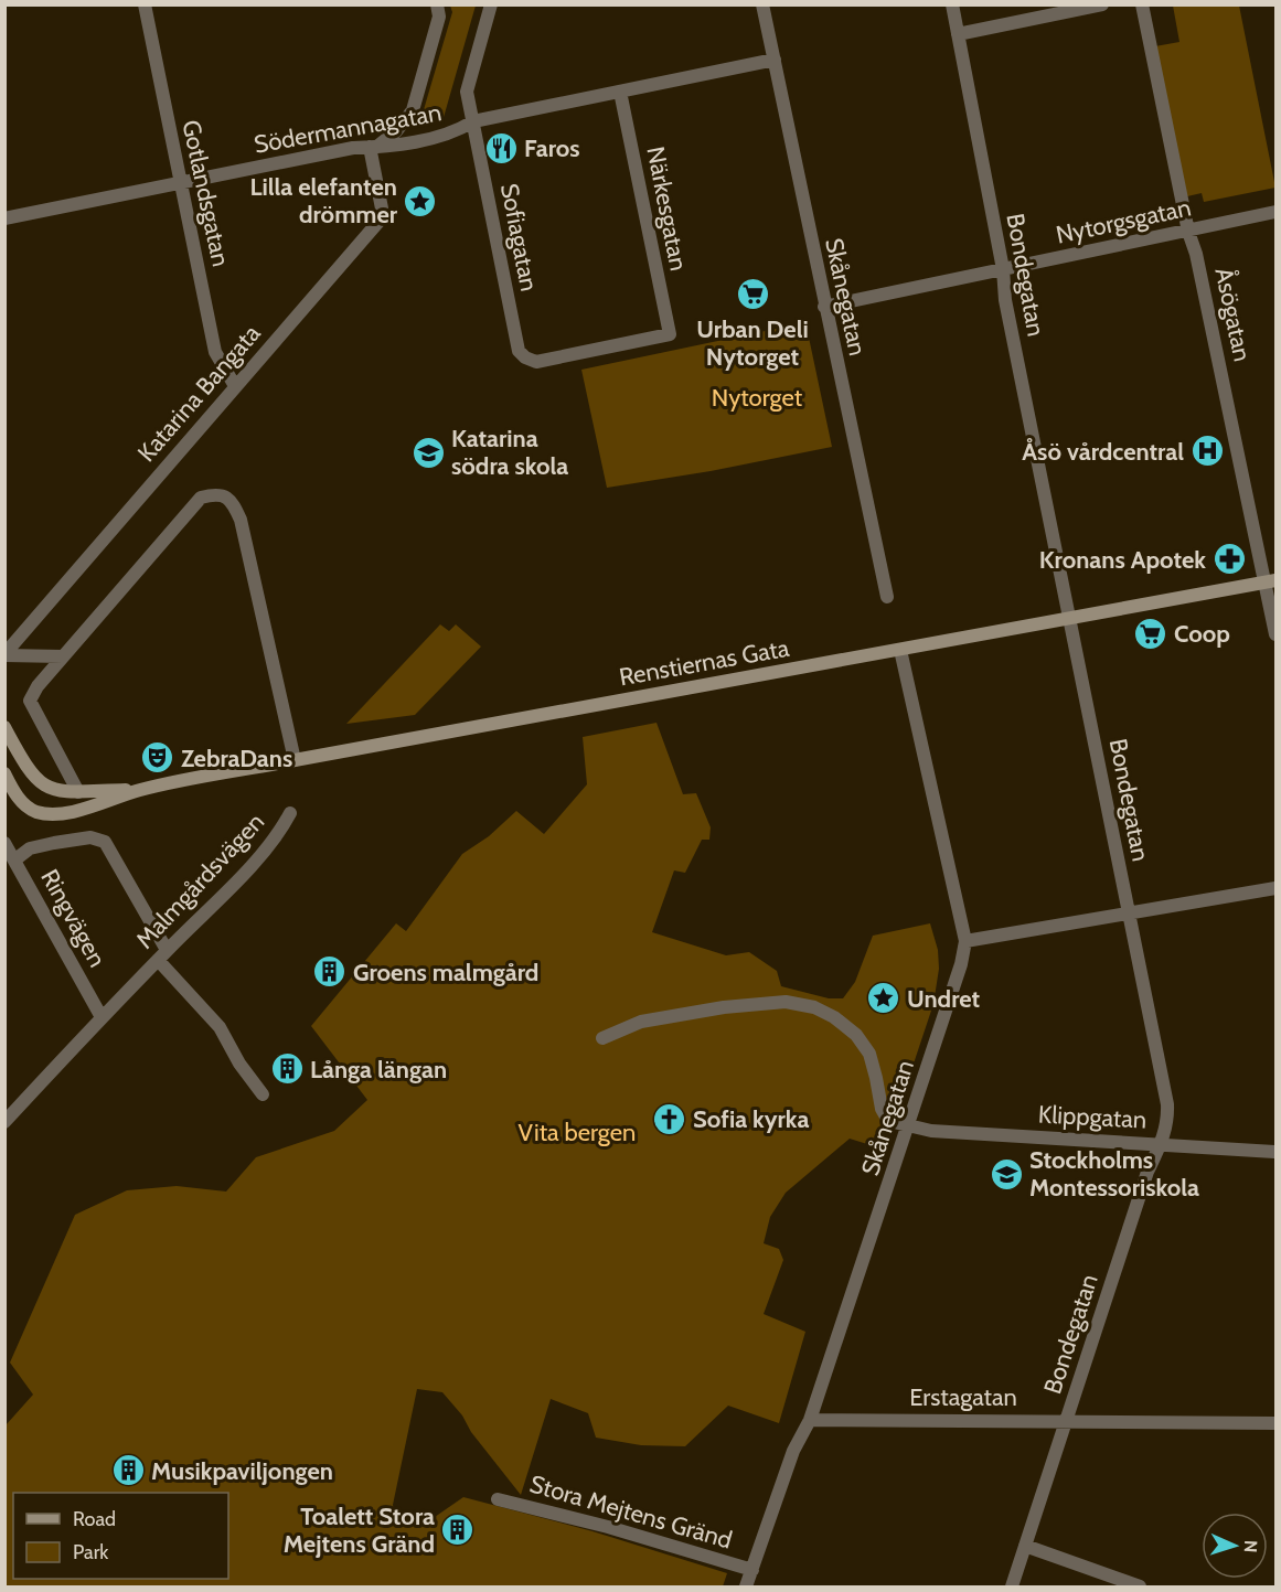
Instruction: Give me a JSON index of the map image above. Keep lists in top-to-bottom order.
{
  "streets": {
    "street": [
      "Södermannagatan",
      "Gotlandsgatan",
      "Närkesgatan",
      "Nytorgsgatan",
      "Sofiagatan",
      "Bondegatan",
      "Skånegatan",
      "Åsögatan",
      "Katarina Bangata",
      "Renstiernas Gata",
      "Malmgårdsvägen",
      "Ringvägen",
      "Klippgatan",
      "Erstagatan",
      "Stora Mejtens Gränd"
    ]
  },
  "crossings": [
    ["Södermannagatan", "Gotlandsgatan"],
    ["Södermannagatan", "Närkesgatan"],
    ["Södermannagatan", "Sofiagatan"],
    ["Södermannagatan", "Skånegatan"],
    ["Södermannagatan", "Katarina Bangata"],
    ["Gotlandsgatan", "Katarina Bangata"],
    ["Närkesgatan", "Sofiagatan"],
    ["Nytorgsgatan", "Bondegatan"],
    ["Nytorgsgatan", "Skånegatan"],
    ["Nytorgsgatan", "Åsögatan"],
    ["Bondegatan", "Renstiernas Gata"],
    ["Bondegatan", "Klippgatan"],
    ["Bondegatan", "Erstagatan"],
    ["Skånegatan", "Renstiernas Gata"],
    ["Skånegatan", "Klippgatan"],
    ["Skånegatan", "Erstagatan"],
    ["Skånegatan", "Stora Mejtens Gränd"],
    ["Åsögatan", "Renstiernas Gata"],
    ["Malmgårdsvägen", "Ringvägen"]
  ],
  "parks": ["Nytorget", "Vita bergen"],
  "places": {
    "restaurant": ["Faros"],
    "place": ["Lilla elefanten drömmer", "Undret"],
    "supermarket": ["Urban Deli Nytorget", "Coop"],
    "hospital": ["Åsö vårdcentral"],
    "school or university": ["Katarina södra skola", "Stockholms Montessoriskola"],
    "pharmacy": ["Kronans Apotek"],
    "theatre": ["ZebraDans"],
    "building": [
      "Groens malmgård",
      "Långa längan",
      "Musikpaviljongen",
      "Toalett Stora Mejtens Gränd"
    ],
    "church": ["Sofia kyrka"]
  },
  "legend": ["Road", "Park"],
  "north": "right"
}
